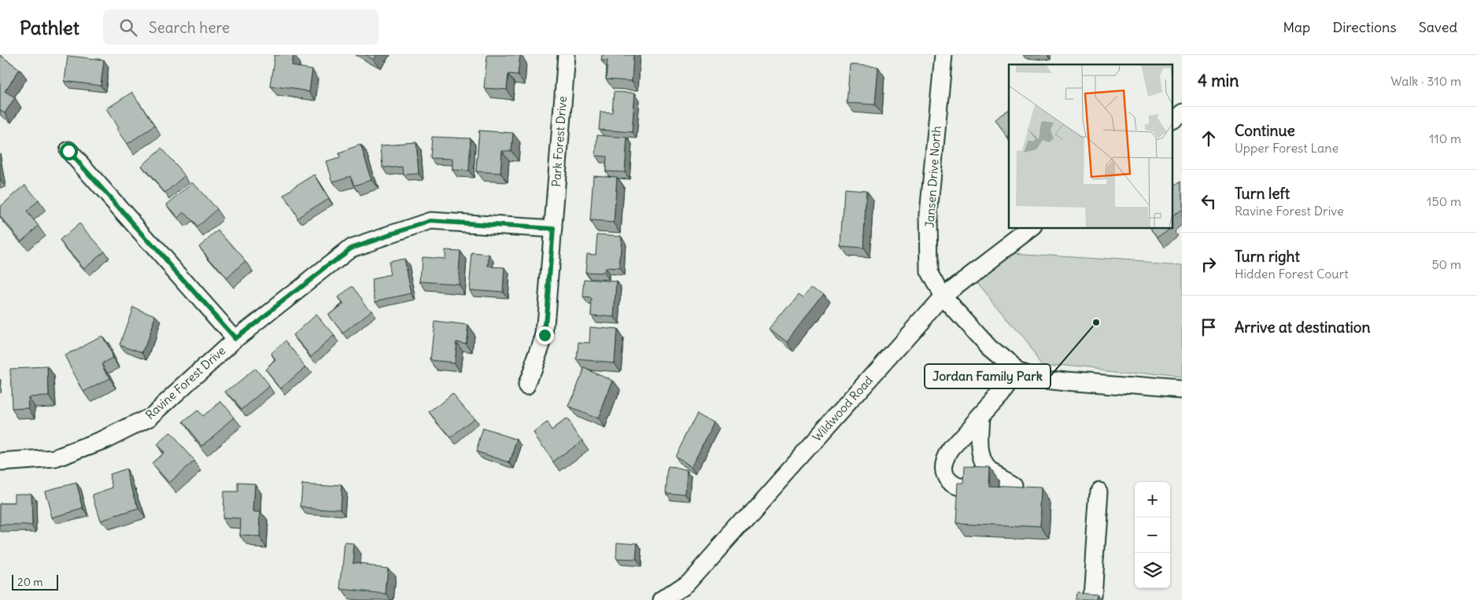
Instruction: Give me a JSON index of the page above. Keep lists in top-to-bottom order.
{
  "streets": {
    "street": [
      "Park Forest Drive",
      "Jansen Drive North",
      "Ravine Forest Drive",
      "Wildwood Road"
    ]
  },
  "crossings": [
    ["Park Forest Drive", "Ravine Forest Drive"],
    ["Jansen Drive North", "Wildwood Road"]
  ],
  "places": ["Jordan Family Park"],
  "scale_bar": "20 m",
  "page": {
    "header": "Pathlet",
    "search": "Search here",
    "nav": ["Map", "Directions", "Saved"],
    "heading": ["4 min", "Walk · 310 m"],
    "list": [
      ["Continue", "Upper Forest Lane", "110 m"],
      ["Turn left", "Ravine Forest Drive", "150 m"],
      ["Turn right", "Hidden Forest Court", "50 m"],
      "Arrive at destination"
    ],
    "map_buttons": ["+", "−"],
    "scale": "20 m"
  }
}
